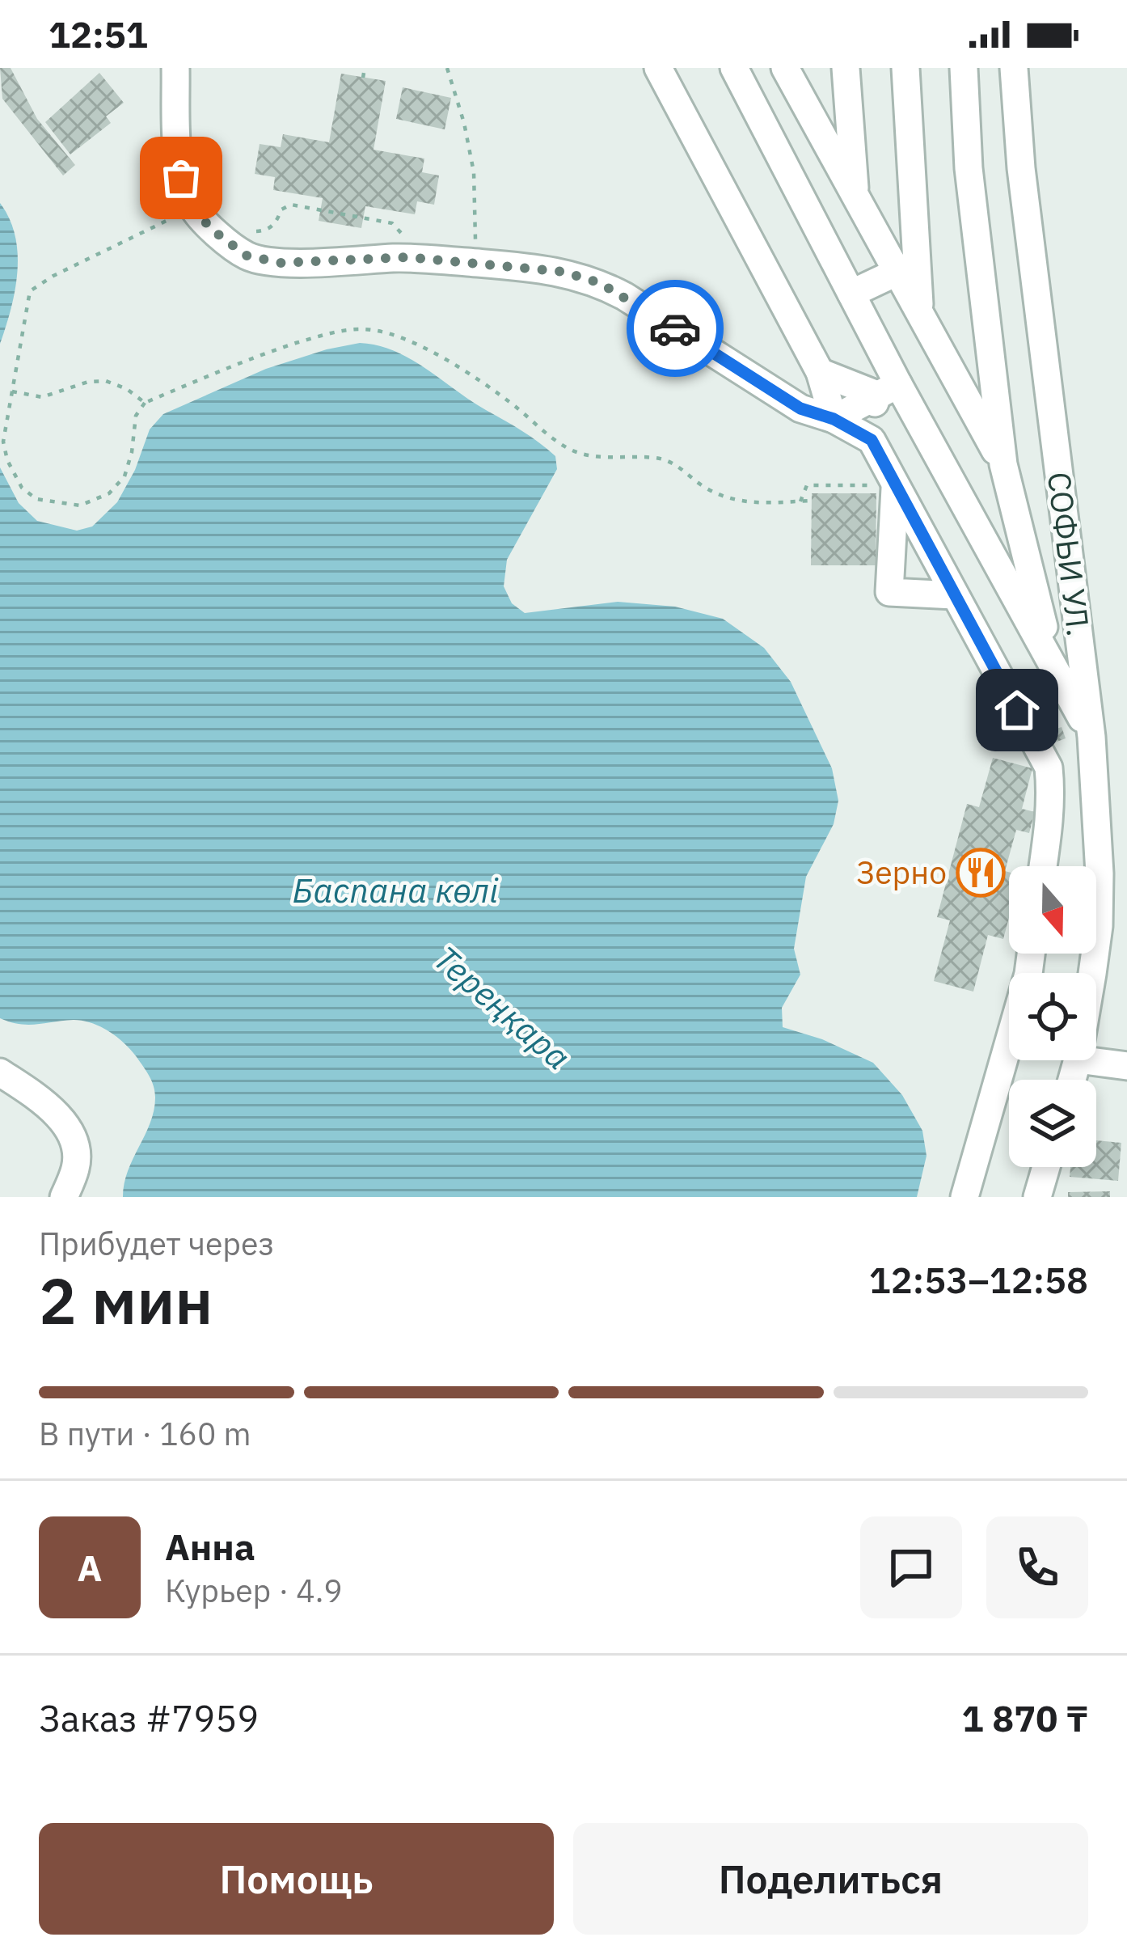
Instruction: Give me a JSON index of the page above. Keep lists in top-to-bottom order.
{
  "streets": {
    "street": ["СОФЬИ УЛ."]
  },
  "water": ["Баспана көлі", "Тереңқара"],
  "places": {
    "restaurant": ["Зерно"]
  },
  "north": "bottom",
  "page": {
    "status": "12:51",
    "heading": ["2 мин", "Прибудет через", "12:53–12:58"],
    "panel": [
      "Анна",
      "Курьер · 4.9",
      "Заказ #7959",
      "1 870 ₸"
    ],
    "bar": "В пути · 160 m",
    "round": "А",
    "buttons": ["Помощь", "Поделиться"]
  }
}
